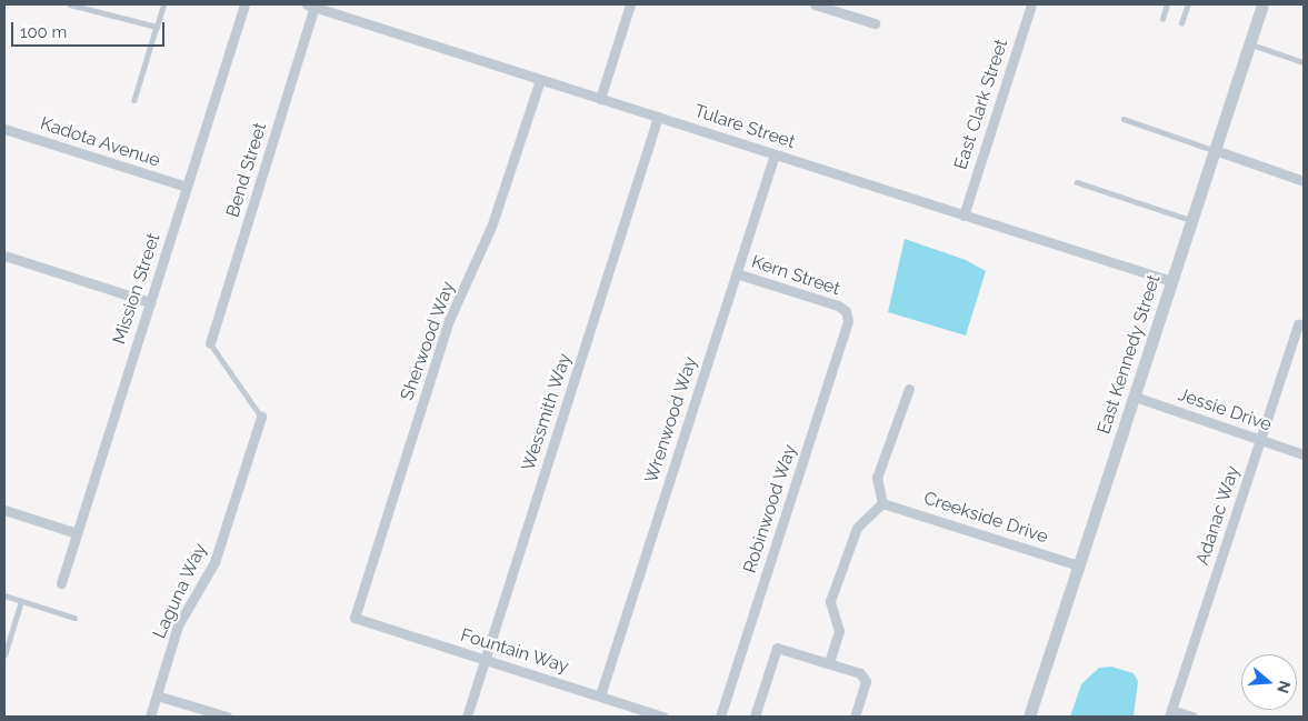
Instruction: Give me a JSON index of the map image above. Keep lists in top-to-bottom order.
{
  "streets": {
    "street": [
      "East Clark Street",
      "Tulare Street",
      "Kadota Avenue",
      "Bend Street",
      "Kern Street",
      "Mission Street",
      "Sherwood Way",
      "East Kennedy Street",
      "Jessie Drive",
      "Wessmith Way",
      "Wrenwood Way",
      "Robinwood Way",
      "Adanac Way",
      "Creekside Drive",
      "Laguna Way",
      "Fountain Way"
    ]
  },
  "crossings": [
    ["East Clark Street", "Tulare Street"],
    ["Tulare Street", "Bend Street"],
    ["Tulare Street", "Sherwood Way"],
    ["Tulare Street", "East Kennedy Street"],
    ["Tulare Street", "Wessmith Way"],
    ["Tulare Street", "Wrenwood Way"],
    ["Kadota Avenue", "Mission Street"],
    ["Kern Street", "Wrenwood Way"],
    ["Kern Street", "Robinwood Way"],
    ["Sherwood Way", "Fountain Way"],
    ["East Kennedy Street", "Jessie Drive"],
    ["East Kennedy Street", "Creekside Drive"],
    ["Jessie Drive", "Adanac Way"],
    ["Wessmith Way", "Fountain Way"],
    ["Wrenwood Way", "Fountain Way"]
  ],
  "scale_bar": "100 m",
  "north": "right"
}
